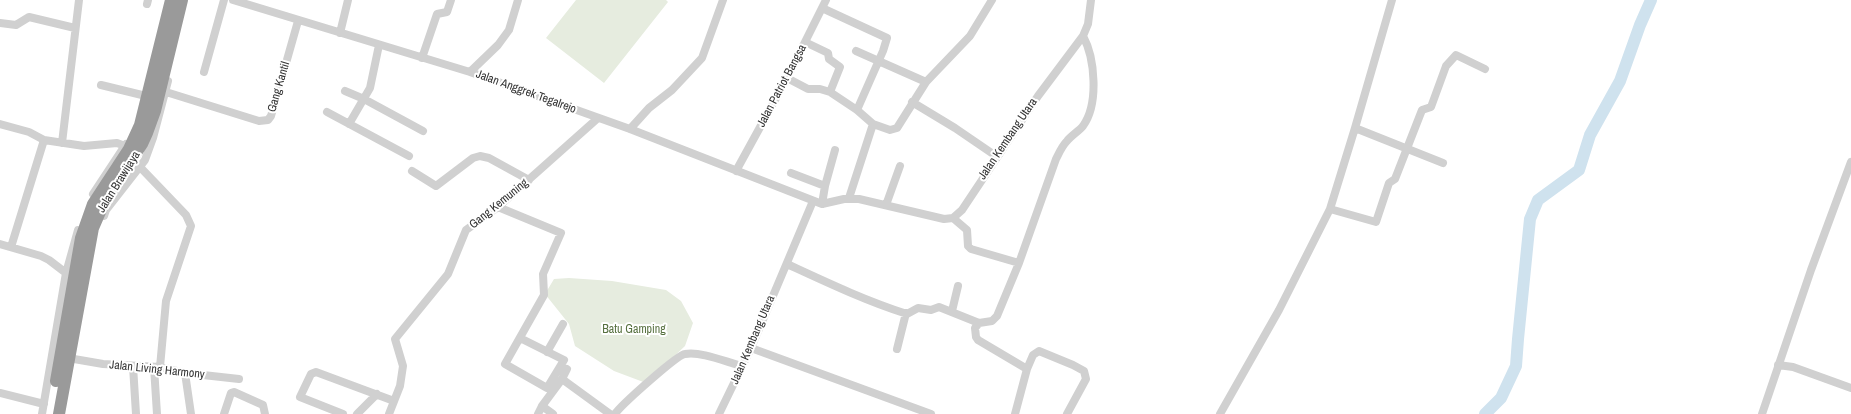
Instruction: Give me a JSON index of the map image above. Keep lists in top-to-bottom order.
{
  "streets": {
    "highway": ["Jalan Brawijaya"],
    "street": [
      "Jalan Patriot Bangsa",
      "Gang Kantil",
      "Jalan Anggrek Tegalrejo",
      "Jalan Kembang Utara",
      "Gang Kemuning",
      "Jalan Living Harmony"
    ]
  },
  "crossings": [
    ["Jalan Patriot Bangsa", "Jalan Anggrek Tegalrejo"],
    ["Gang Kantil", "Jalan Anggrek Tegalrejo"],
    ["Jalan Anggrek Tegalrejo", "Jalan Kembang Utara"],
    ["Jalan Anggrek Tegalrejo", "Gang Kemuning"]
  ],
  "parks": ["Batu Gamping"]
}
